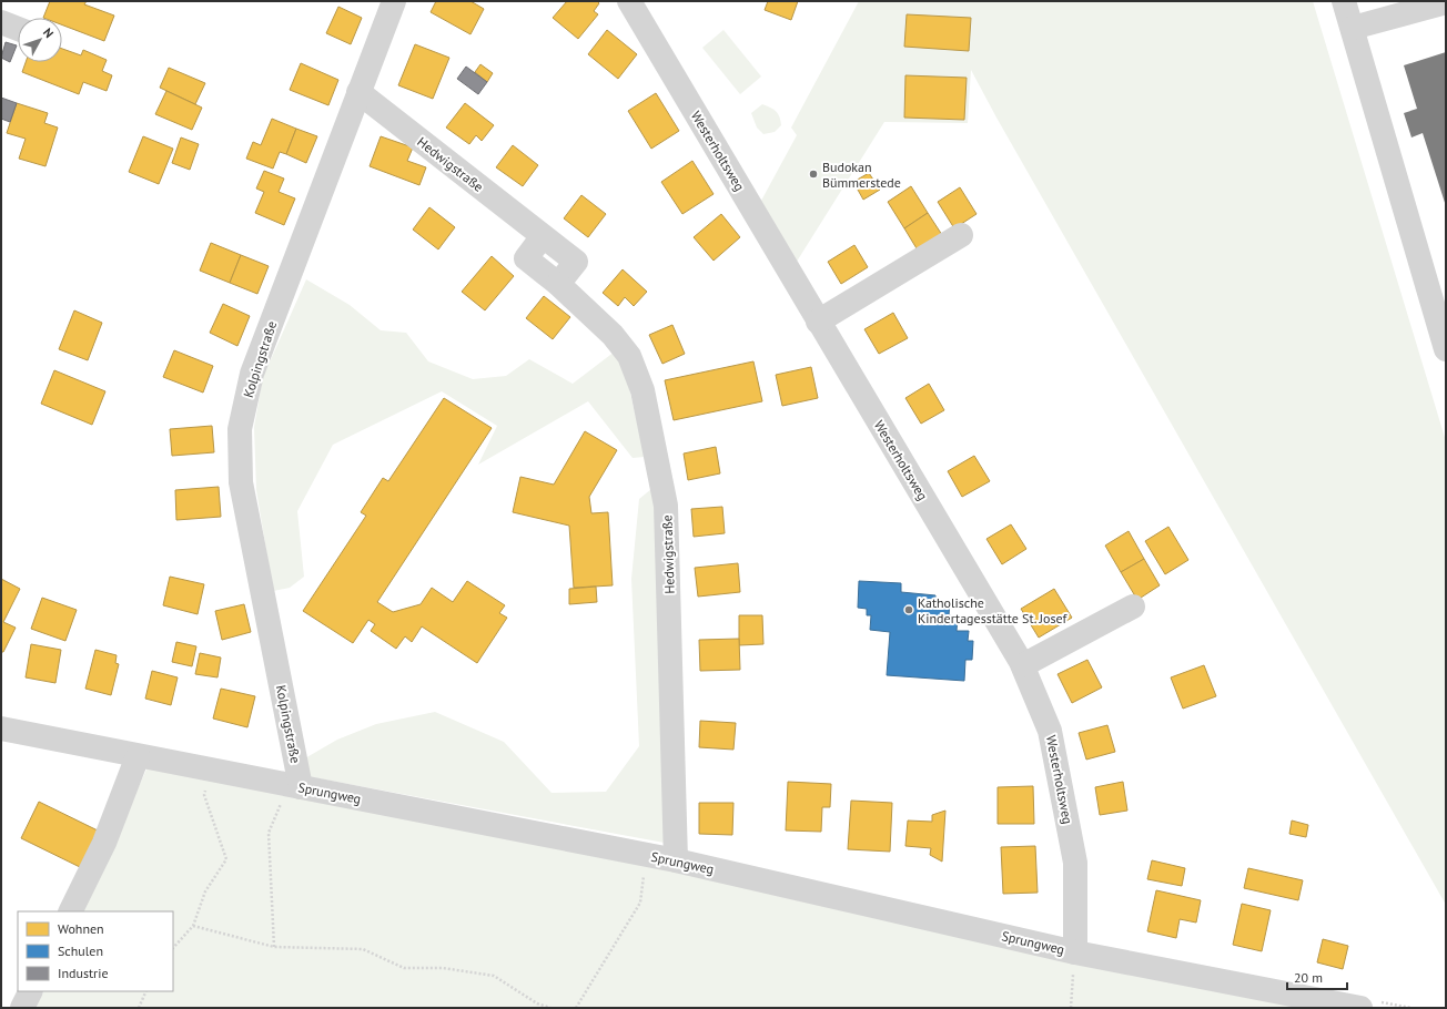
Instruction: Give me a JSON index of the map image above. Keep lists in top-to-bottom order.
{
  "streets": {
    "street": [
      "Westerholtsweg",
      "Hedwigstraße",
      "Kolpingstraße",
      "Sprungweg"
    ]
  },
  "crossings": [
    ["Westerholtsweg", "Sprungweg"],
    ["Hedwigstraße", "Kolpingstraße"],
    ["Hedwigstraße", "Sprungweg"],
    ["Kolpingstraße", "Sprungweg"]
  ],
  "places": ["Budokan Bümmerstede", "Katholische Kindertagesstätte St. Josef"],
  "legend": ["Wohnen", "Schulen", "Industrie"],
  "scale_bar": "20 m",
  "north": "top right"
}
